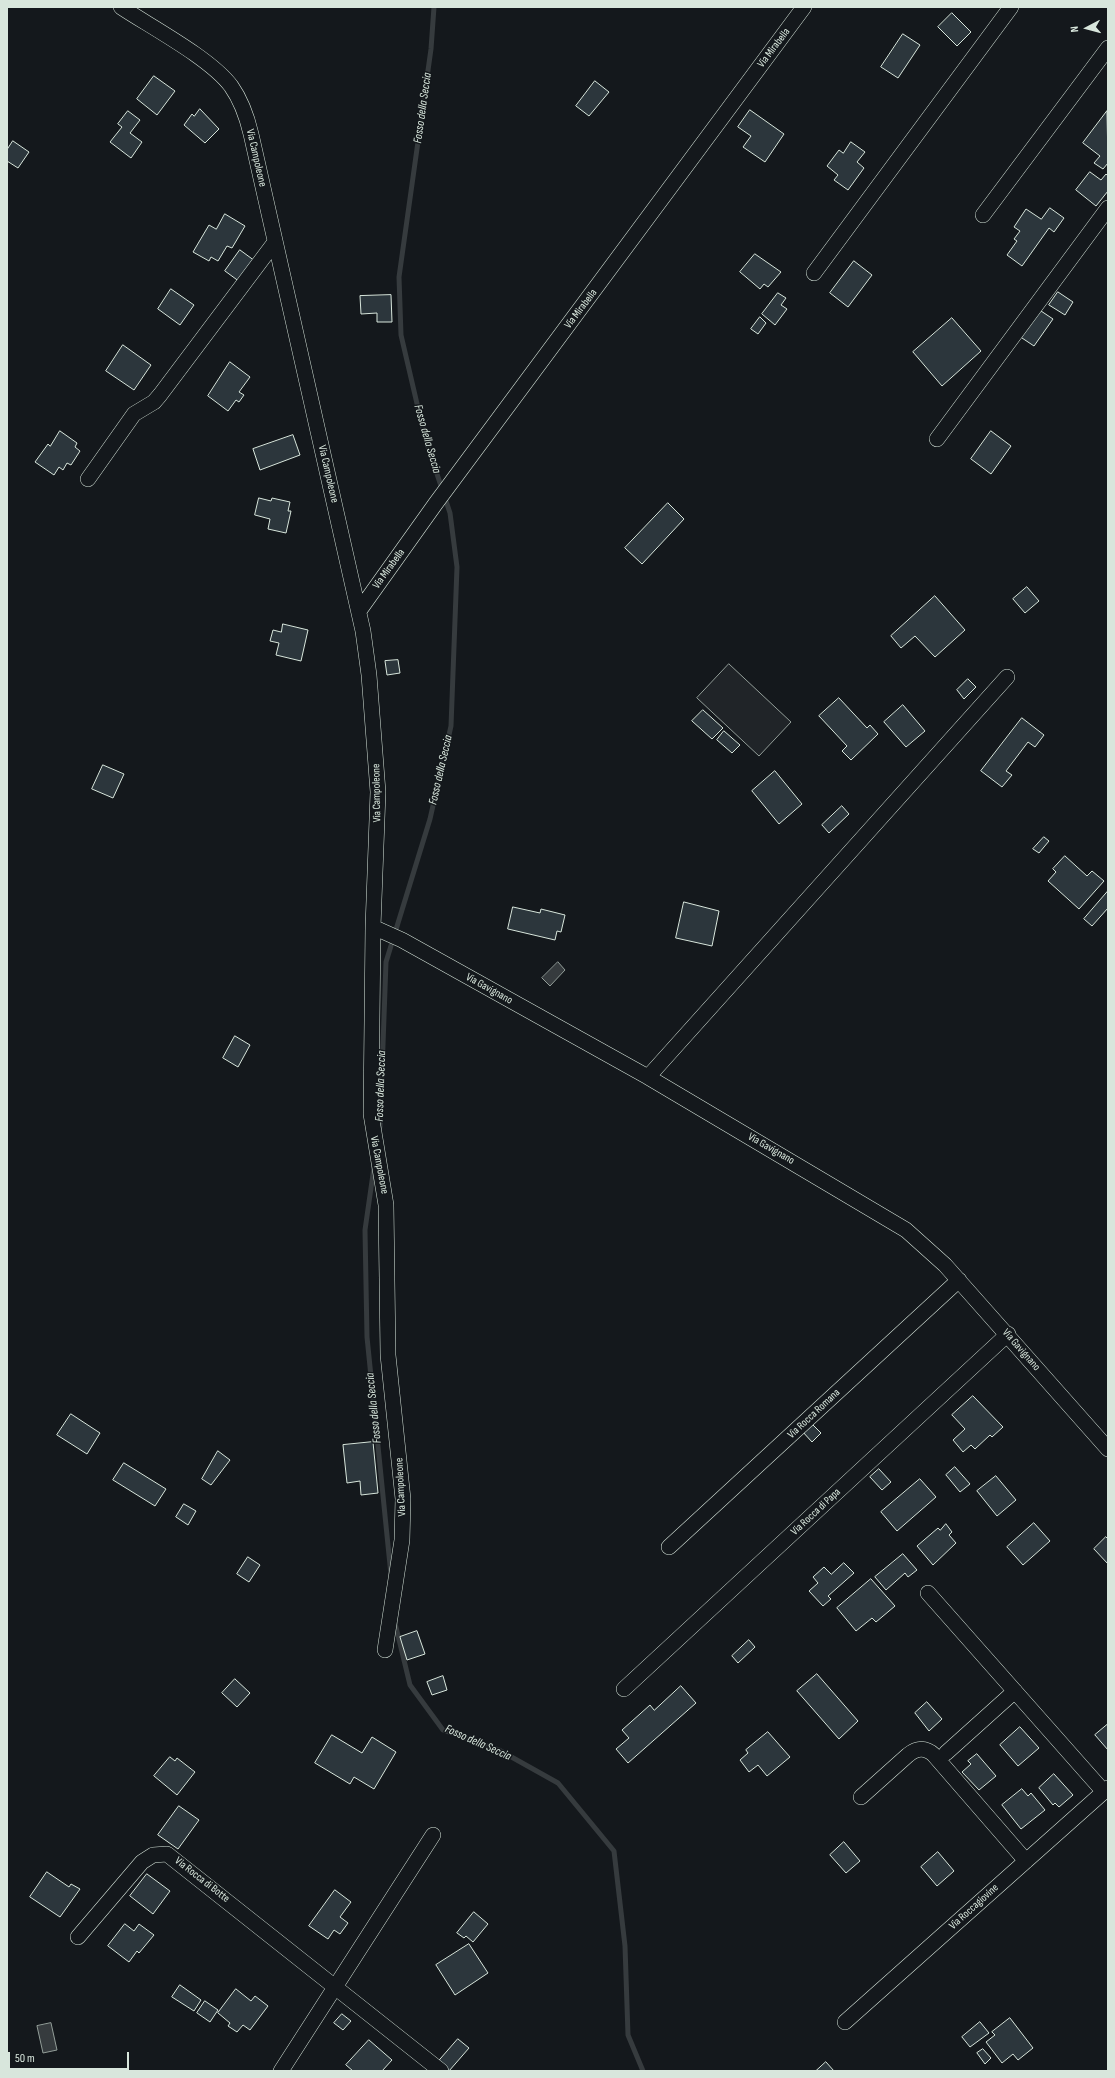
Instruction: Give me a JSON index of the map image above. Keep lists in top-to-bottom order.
{
  "streets": {
    "street": [
      "Via Mirabella",
      "Via Campoleone",
      "Via Gavignano",
      "Via Rocca Romana",
      "Via Rocca di Papa",
      "Via Rocca di Botte",
      "Via Roccagiovine"
    ]
  },
  "crossings": [
    ["Via Mirabella", "Via Campoleone"],
    ["Via Campoleone", "Via Gavignano"],
    ["Via Gavignano", "Via Rocca Romana"],
    ["Via Gavignano", "Via Rocca di Papa"]
  ],
  "water": ["Fosso della Seccia"],
  "scale_bar": "50 m",
  "north": "left"
}
